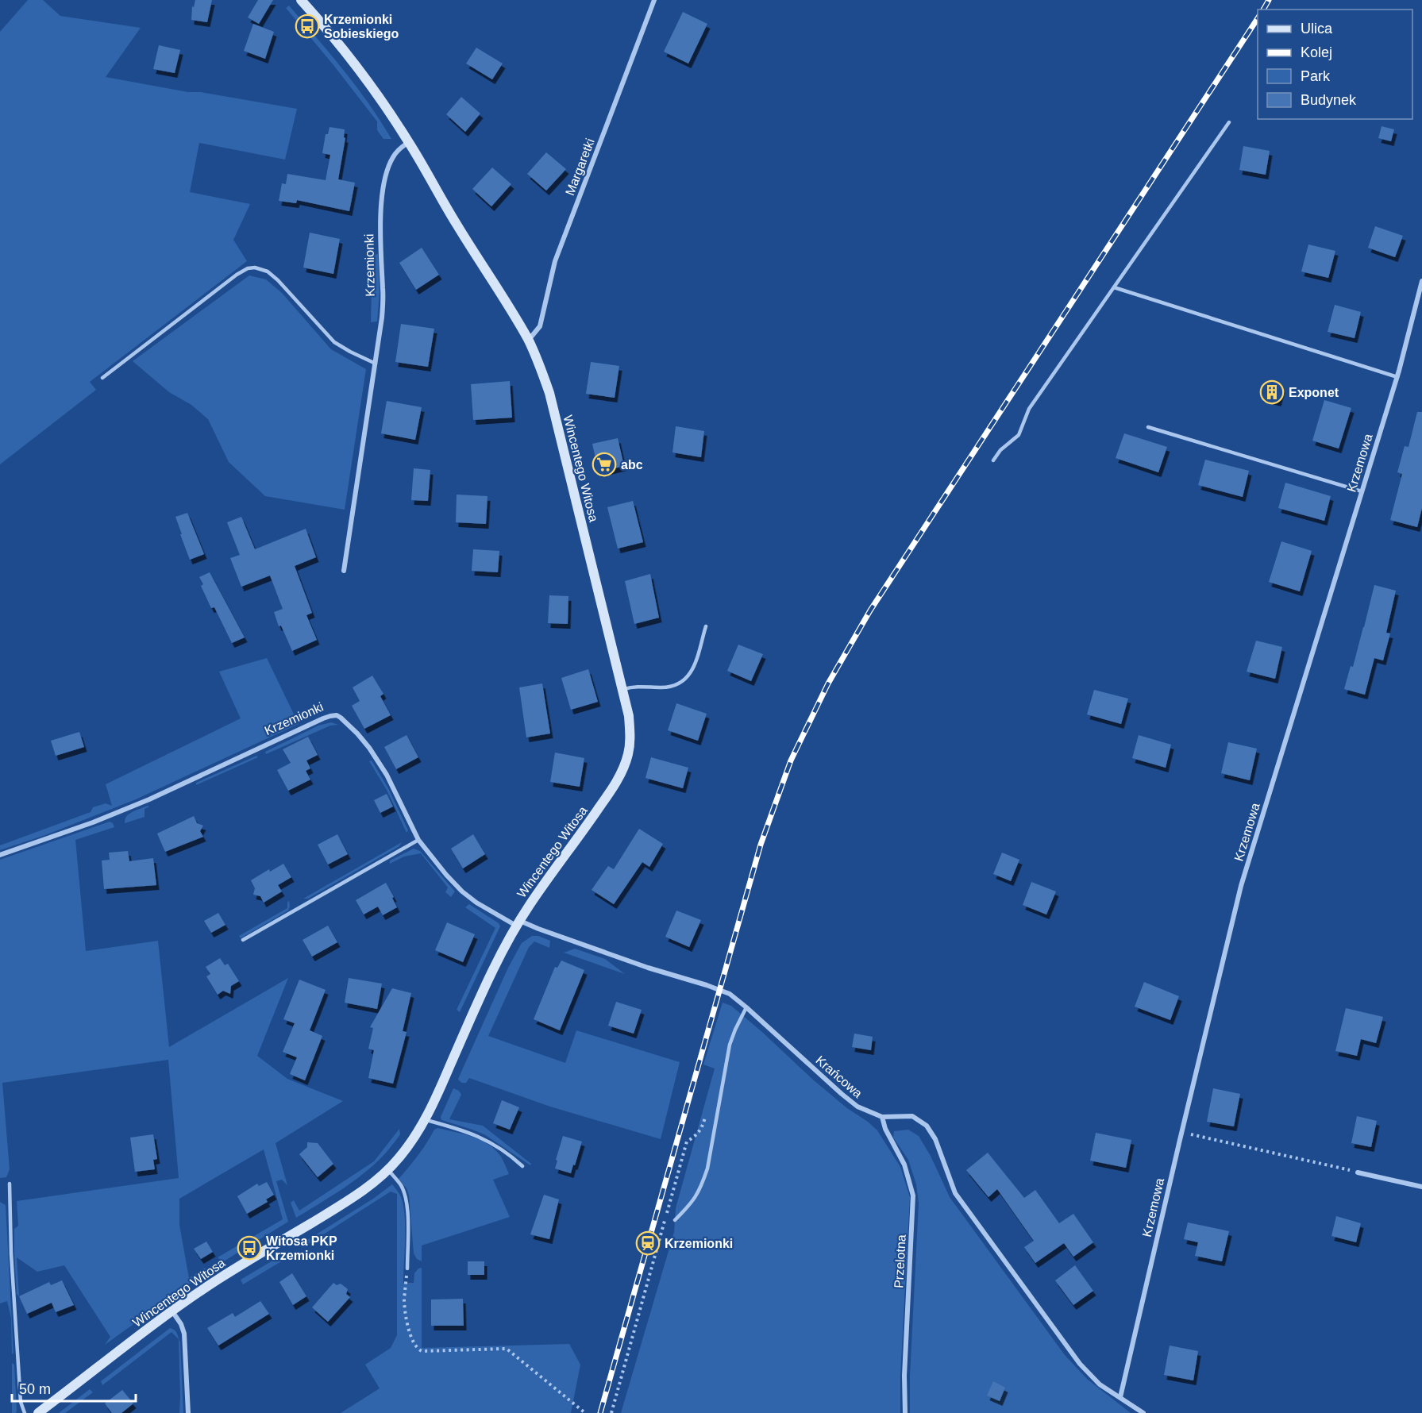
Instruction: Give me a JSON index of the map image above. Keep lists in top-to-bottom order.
{
  "streets": {
    "street": [
      "Margaretki",
      "Krzemionki",
      "Krzemowa",
      "Wincentego Witosa",
      "Krańcowa",
      "Przelotna"
    ]
  },
  "crossings": [
    ["Margaretki", "Wincentego Witosa"],
    ["Krzemionki", "Wincentego Witosa"],
    ["Krzemionki", "Krańcowa"],
    ["Krzemowa", "Krańcowa"],
    ["Wincentego Witosa", "Krańcowa"],
    ["Krańcowa", "Przelotna"]
  ],
  "places": {
    "bus stop": ["Krzemionki Sobieskiego", "Witosa PKP Krzemionki"],
    "building": ["Exponet"],
    "supermarket": ["abc"],
    "station": ["Krzemionki"]
  },
  "legend": [
    "Ulica",
    "Kolej",
    "Park",
    "Budynek"
  ],
  "scale_bar": "50 m"
}
